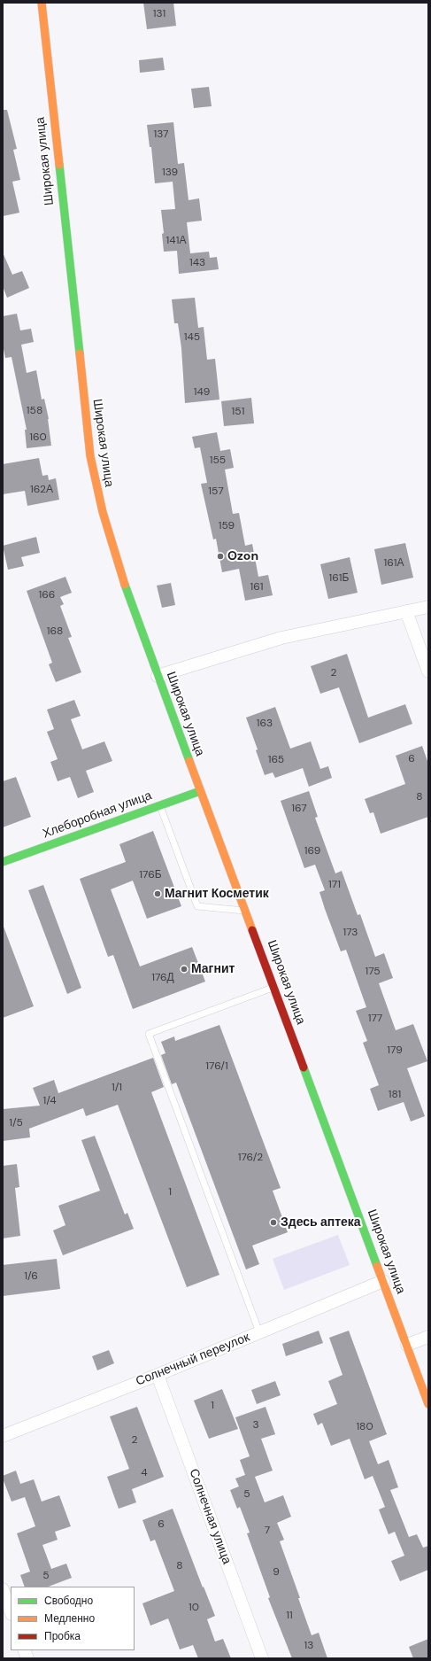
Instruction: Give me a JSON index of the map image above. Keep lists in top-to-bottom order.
{
  "streets": {
    "street": [
      "Широкая улица",
      "Хлеборобная улица",
      "Солнечный переулок",
      "Солнечная улица"
    ]
  },
  "crossings": [
    ["Широкая улица", "Хлеборобная улица"],
    ["Широкая улица", "Солнечный переулок"],
    ["Солнечный переулок", "Солнечная улица"]
  ],
  "places": [
    "Ozon",
    "Магнит Косметик",
    "Магнит",
    "Здесь аптека"
  ],
  "house_numbers": [
    "131",
    "137",
    "139",
    "141А",
    "143",
    "145",
    "149",
    "158",
    "151",
    "160",
    "155",
    "162А",
    "157",
    "159",
    "161А",
    "161Б",
    "161",
    "166",
    "168",
    "2",
    "163",
    "6",
    "165",
    "8",
    "167",
    "169",
    "176Б",
    "171",
    "173",
    "175",
    "176Д",
    "177",
    "179",
    "176/1",
    "1/1",
    "181",
    "1/4",
    "1/5",
    "176/2",
    "1",
    "1/6",
    "1",
    "3",
    "180",
    "2",
    "4",
    "5",
    "6",
    "7",
    "8",
    "9",
    "5",
    "10",
    "11",
    "13"
  ],
  "legend": ["Свободно", "Медленно", "Пробка"]
}
